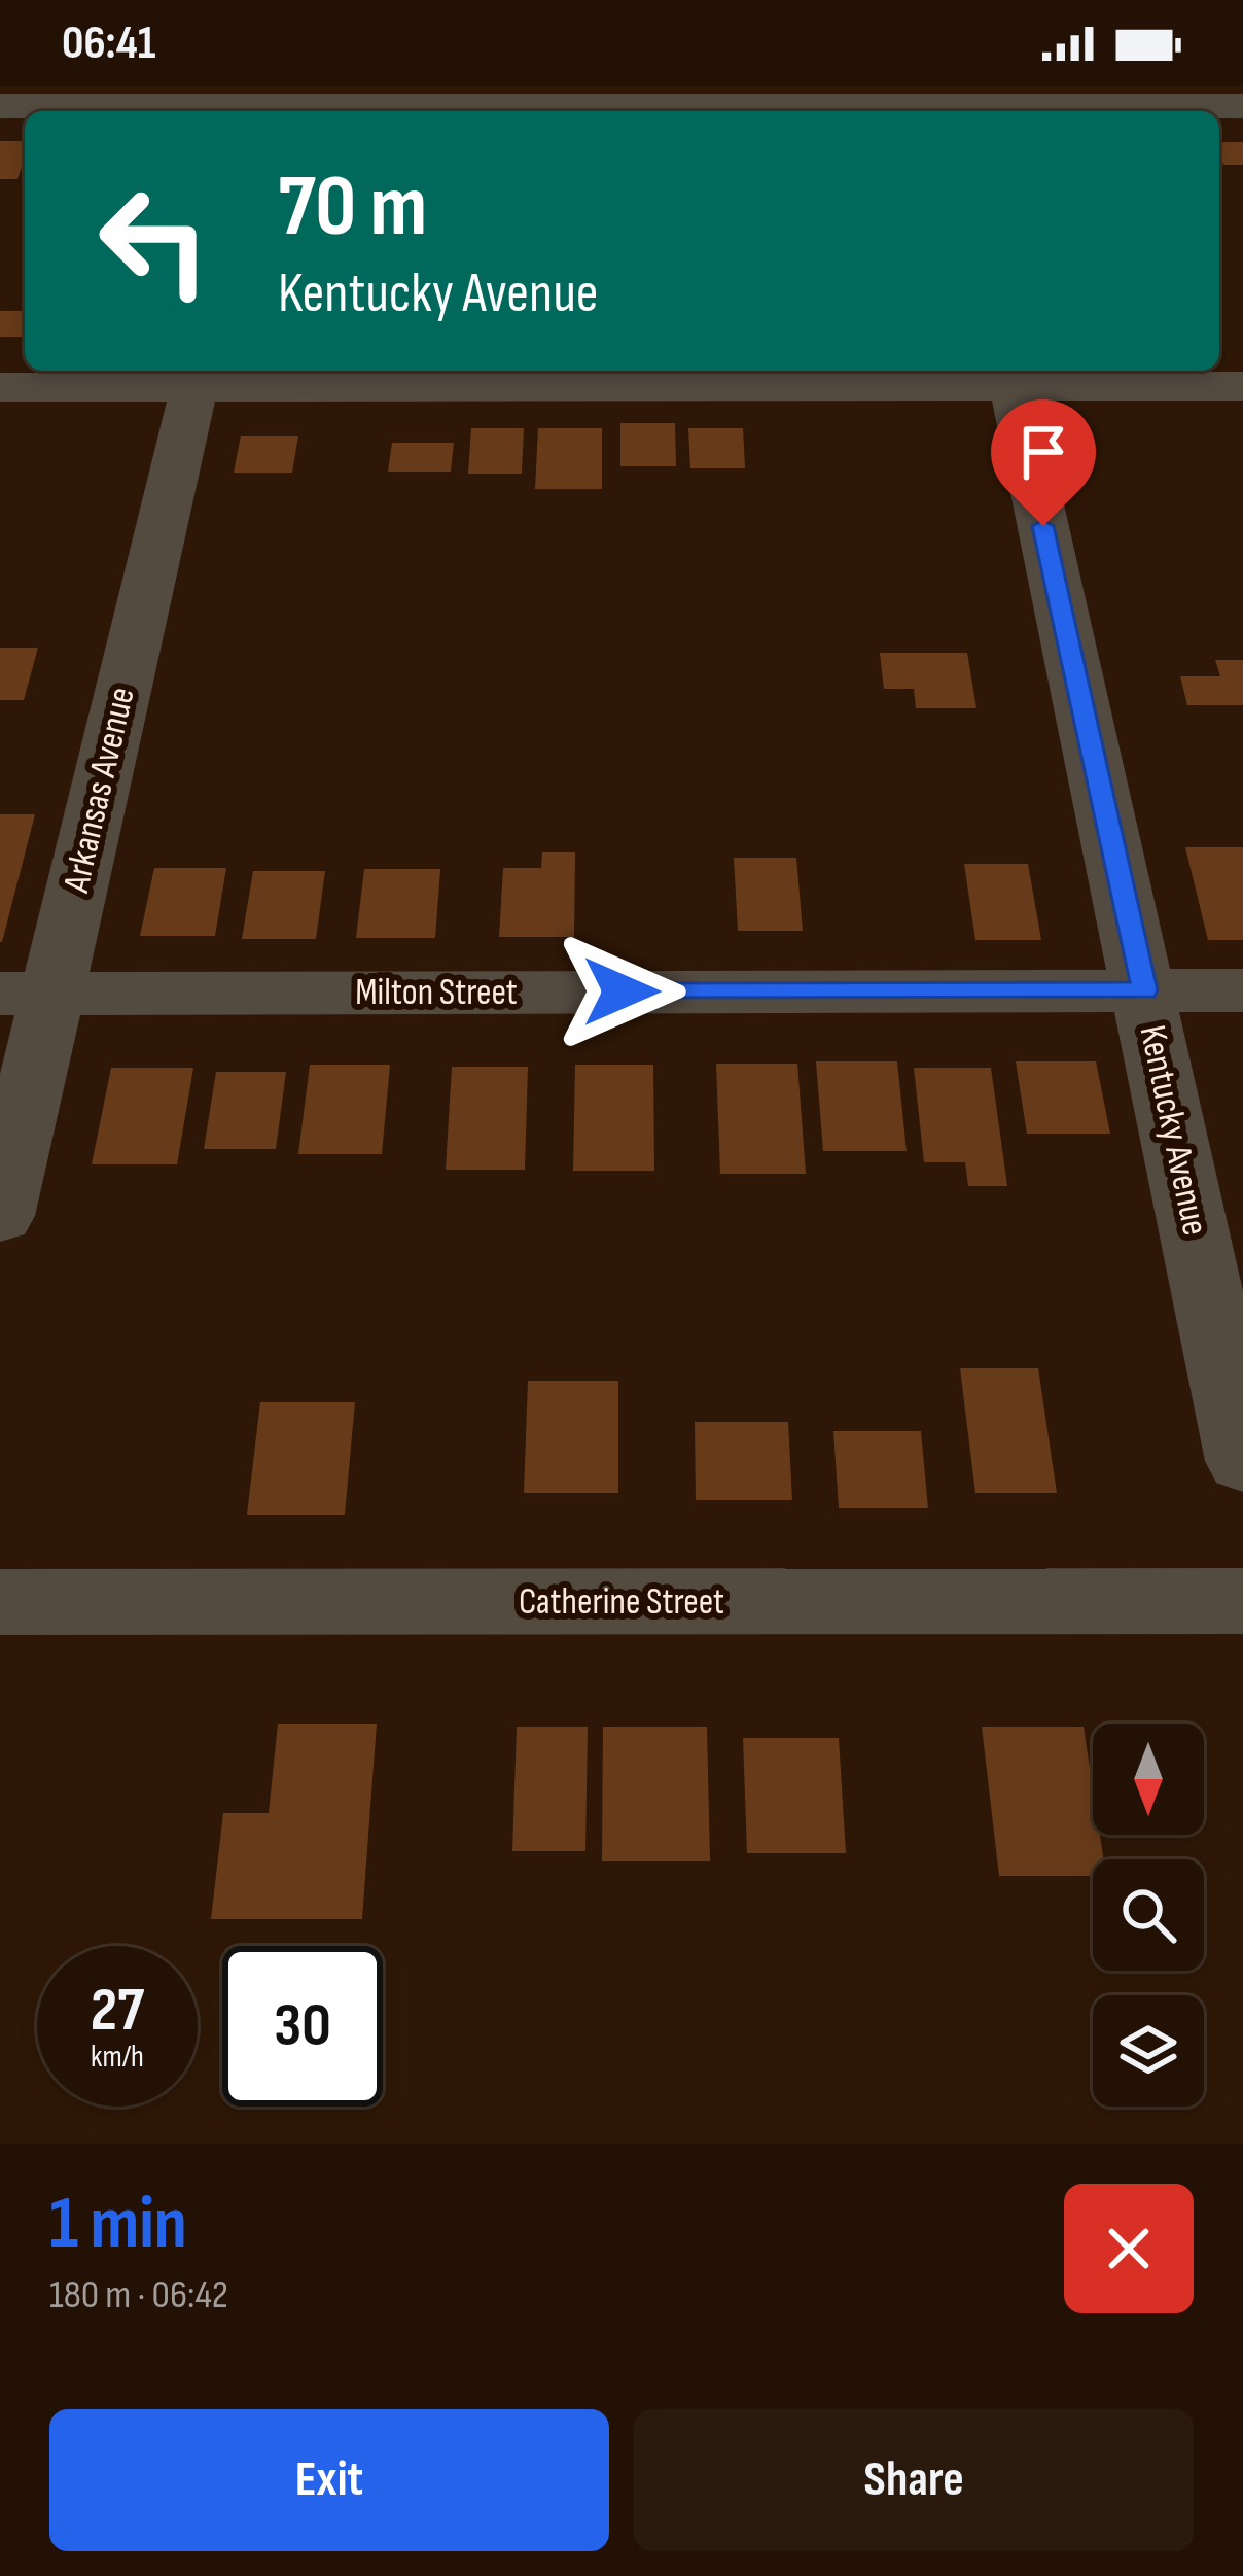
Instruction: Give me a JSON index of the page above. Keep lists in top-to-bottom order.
{
  "streets": {
    "street": [
      "Arkansas Avenue",
      "Milton Street",
      "Kentucky Avenue",
      "Catherine Street"
    ]
  },
  "crossings": [
    ["Arkansas Avenue", "Milton Street"],
    ["Milton Street", "Kentucky Avenue"]
  ],
  "north": "bottom",
  "page": {
    "status": "06:41",
    "turn": ["70 m", "Kentucky Avenue"],
    "speed": "27 km/h",
    "limit": "30",
    "heading": ["1 min", "180 m · 06:42"],
    "buttons": ["Exit", "Share"]
  }
}
